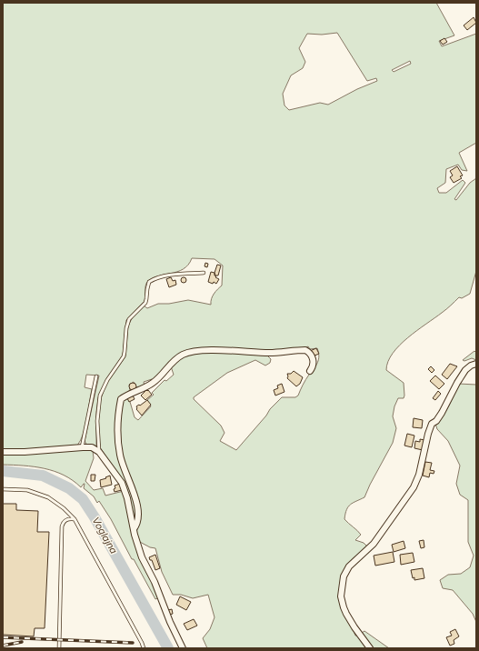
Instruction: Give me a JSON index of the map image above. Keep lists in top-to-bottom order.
{
  "water": ["Voglajna"]
}
